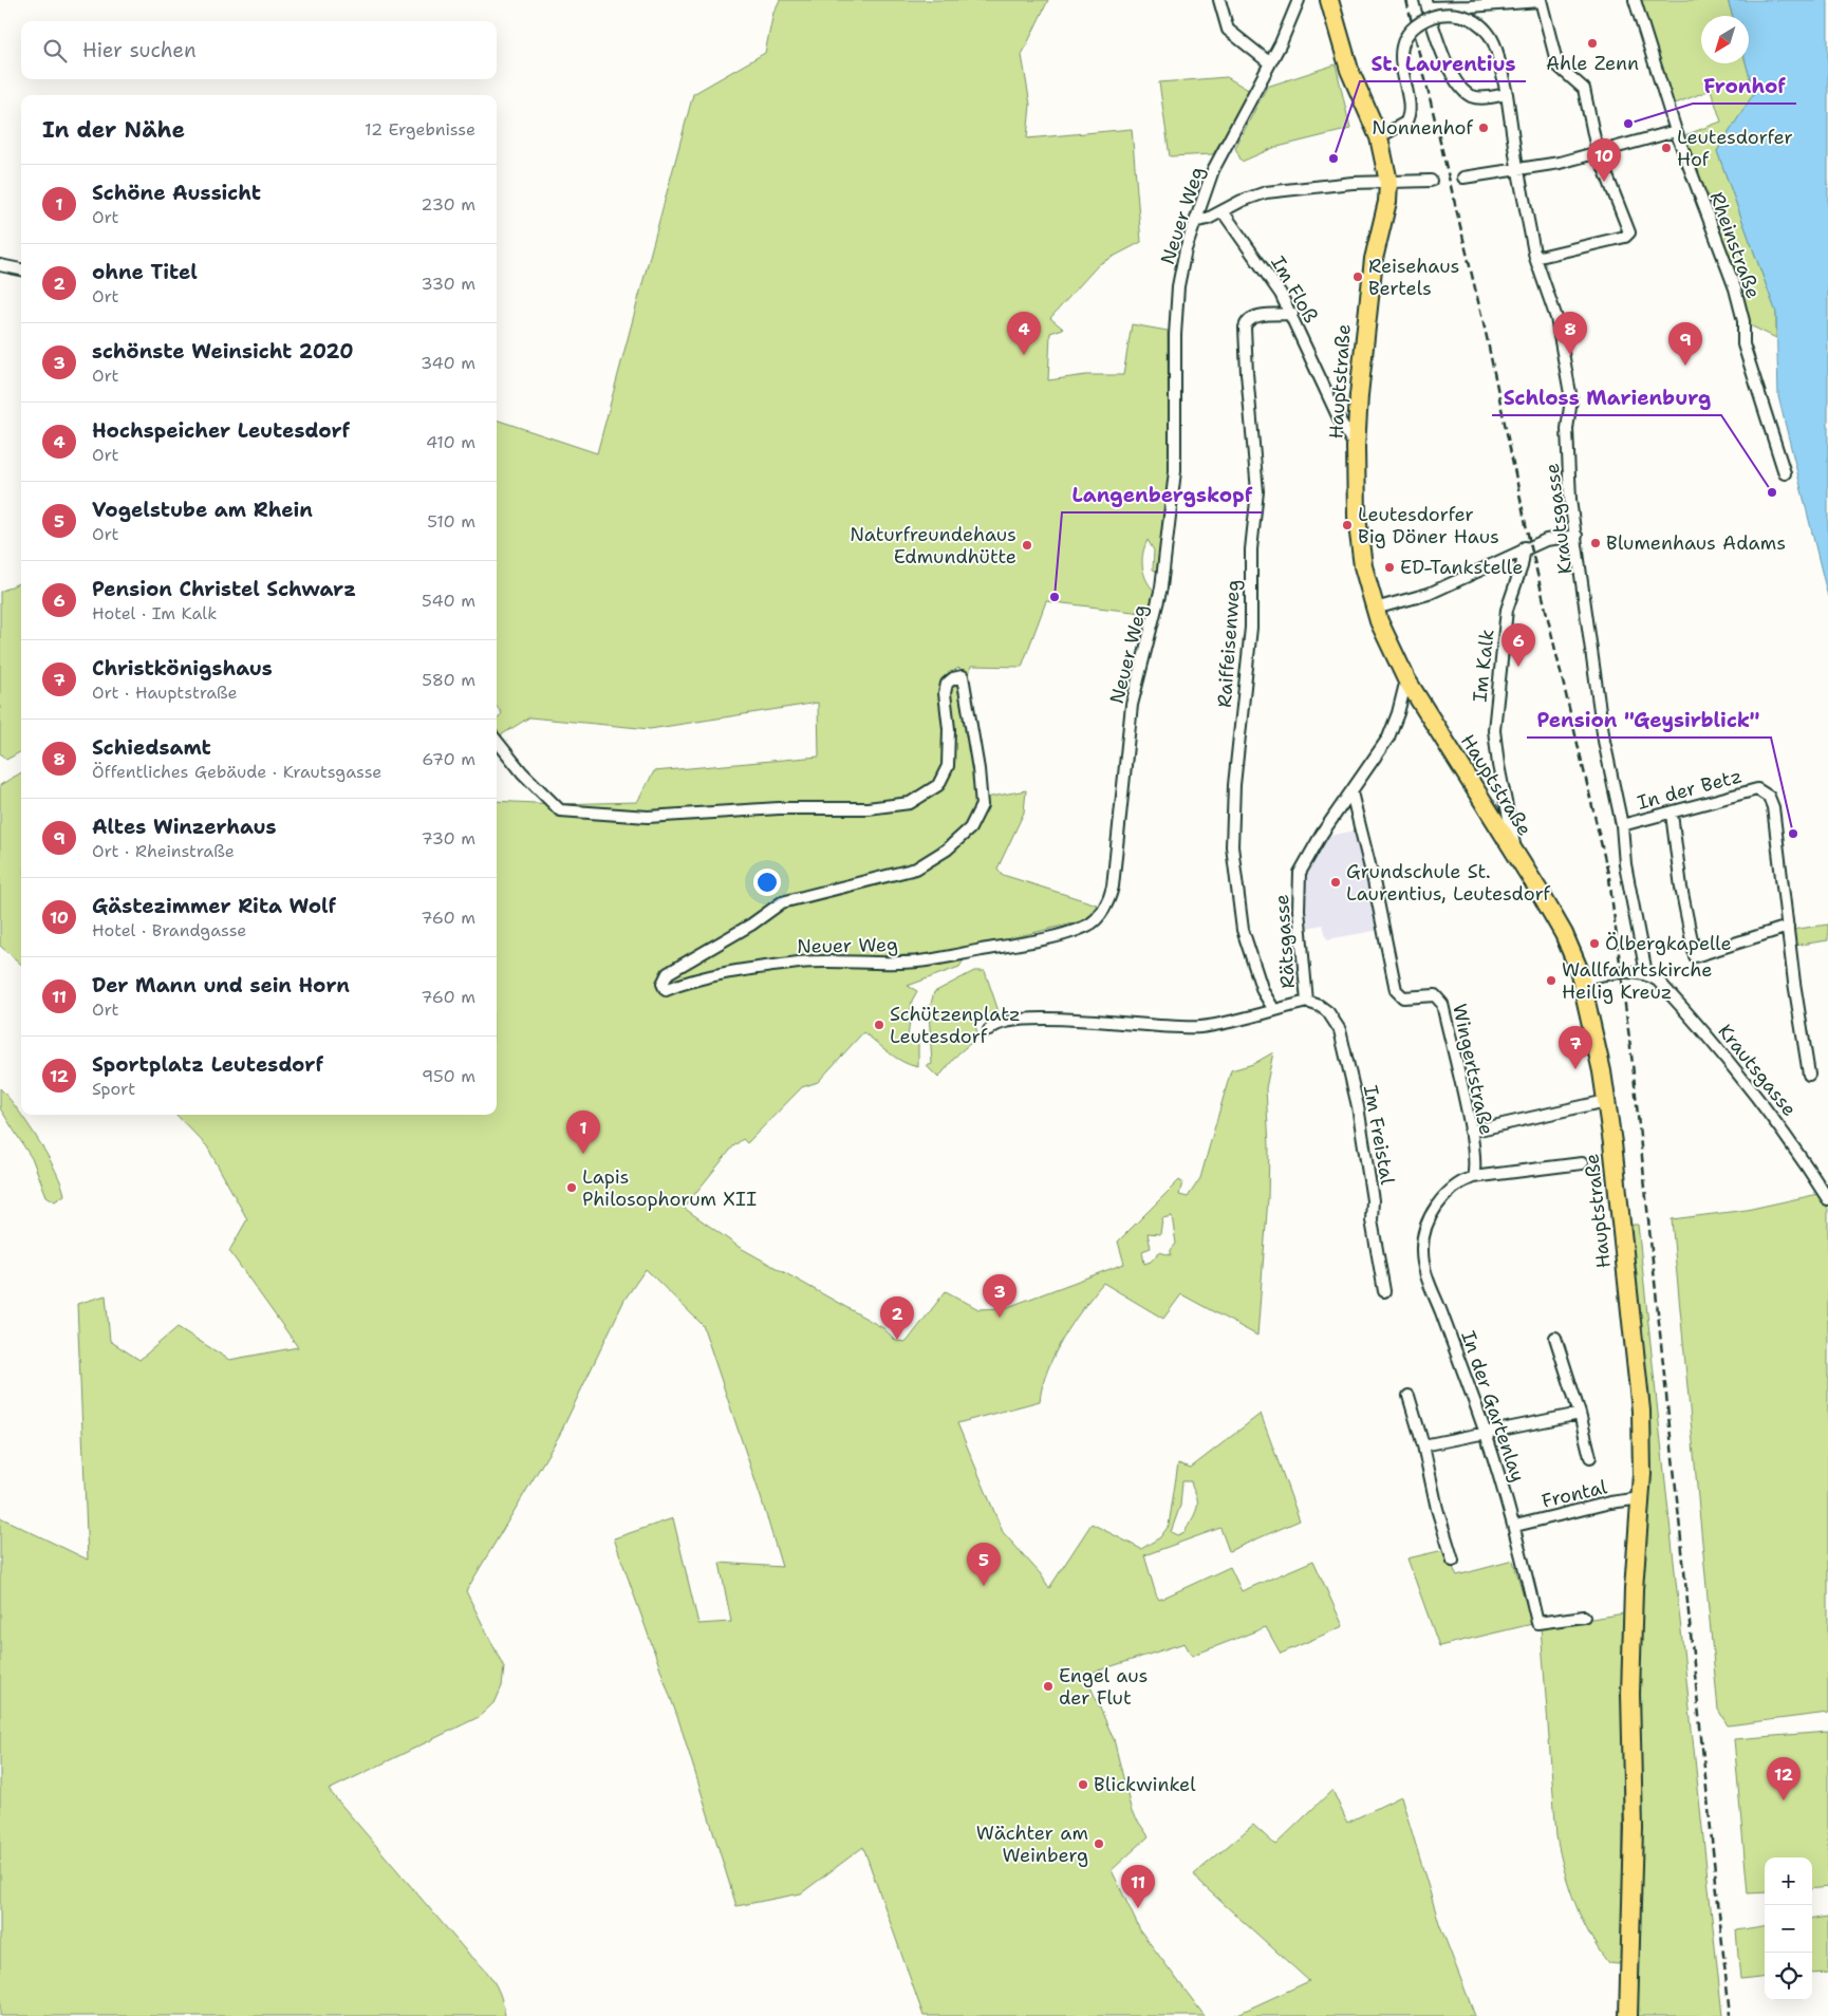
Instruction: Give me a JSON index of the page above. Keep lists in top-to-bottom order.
{
  "streets": {
    "main road": ["Hauptstraße"],
    "street": [
      "Neuer Weg",
      "Rheinstraße",
      "Im Floß",
      "Krautsgasse",
      "Raiffeisenweg",
      "Im Kalk",
      "In der Betz",
      "Rätsgasse",
      "Wingertstraße",
      "Im Freistal",
      "In der Gartenlay",
      "Frontal"
    ]
  },
  "crossings": [
    ["Im Floß", "Hauptstraße"],
    ["Im Floß", "Raiffeisenweg"],
    ["Hauptstraße", "Krautsgasse"],
    ["Hauptstraße", "Im Kalk"],
    ["Hauptstraße", "Rätsgasse"],
    ["Hauptstraße", "Frontal"],
    ["Krautsgasse", "In der Betz"],
    ["Raiffeisenweg", "Rätsgasse"],
    ["Rätsgasse", "Wingertstraße"],
    ["Rätsgasse", "Im Freistal"],
    ["Wingertstraße", "In der Gartenlay"],
    ["In der Gartenlay", "Frontal"]
  ],
  "places": [
    "Ahle Zenn",
    "Fronhof",
    "Nonnenhof",
    "Leutesdorfer Hof",
    "St. Laurentius",
    "Reisehaus Bertels",
    "Schloss Marienburg",
    "Leutesdorfer Big Döner Haus",
    "Blumenhaus Adams",
    "Naturfreundehaus Edmundhütte",
    "ED-Tankstelle",
    "Langenbergskopf",
    "Pension \"Geysirblick\"",
    "Grundschule St. Laurentius, Leutesdorf",
    "Ölbergkapelle",
    "Wallfahrtskirche Heilig Kreuz",
    "Schützenplatz Leutesdorf",
    "Lapis Philosophorum XII",
    "Engel aus der Flut",
    "Blickwinkel",
    "Wächter am Weinberg"
  ],
  "north": "bottom left",
  "page": {
    "search": "Hier suchen",
    "heading": ["In der Nähe", "12 Ergebnisse"],
    "pins": [
      "10",
      "4",
      "8",
      "9",
      "6",
      "7",
      "1",
      "3",
      "2",
      "5",
      "12",
      "11"
    ],
    "list": [
      {
        "mark": "1",
        "name": "Schöne Aussicht",
        "note": "Ort",
        "value": "230 m"
      },
      {
        "mark": "2",
        "name": "ohne Titel",
        "note": "Ort",
        "value": "330 m"
      },
      {
        "mark": "3",
        "name": "schönste Weinsicht 2020",
        "note": "Ort",
        "value": "340 m"
      },
      {
        "mark": "4",
        "name": "Hochspeicher Leutesdorf",
        "note": "Ort",
        "value": "410 m"
      },
      {
        "mark": "5",
        "name": "Vogelstube am Rhein",
        "note": "Ort",
        "value": "510 m"
      },
      {
        "mark": "6",
        "name": "Pension Christel Schwarz",
        "note": "Hotel · Im Kalk",
        "value": "540 m"
      },
      {
        "mark": "7",
        "name": "Christkönigshaus",
        "note": "Ort · Hauptstraße",
        "value": "580 m"
      },
      {
        "mark": "8",
        "name": "Schiedsamt",
        "note": "Öffentliches Gebäude · Krautsgasse",
        "value": "670 m"
      },
      {
        "mark": "9",
        "name": "Altes Winzerhaus",
        "note": "Ort · Rheinstraße",
        "value": "730 m"
      },
      {
        "mark": "10",
        "name": "Gästezimmer Rita Wolf",
        "note": "Hotel · Brandgasse",
        "value": "760 m"
      },
      {
        "mark": "11",
        "name": "Der Mann und sein Horn",
        "note": "Ort",
        "value": "760 m"
      },
      {
        "mark": "12",
        "name": "Sportplatz Leutesdorf",
        "note": "Sport",
        "value": "950 m"
      }
    ],
    "map_buttons": ["+", "−"]
  }
}
